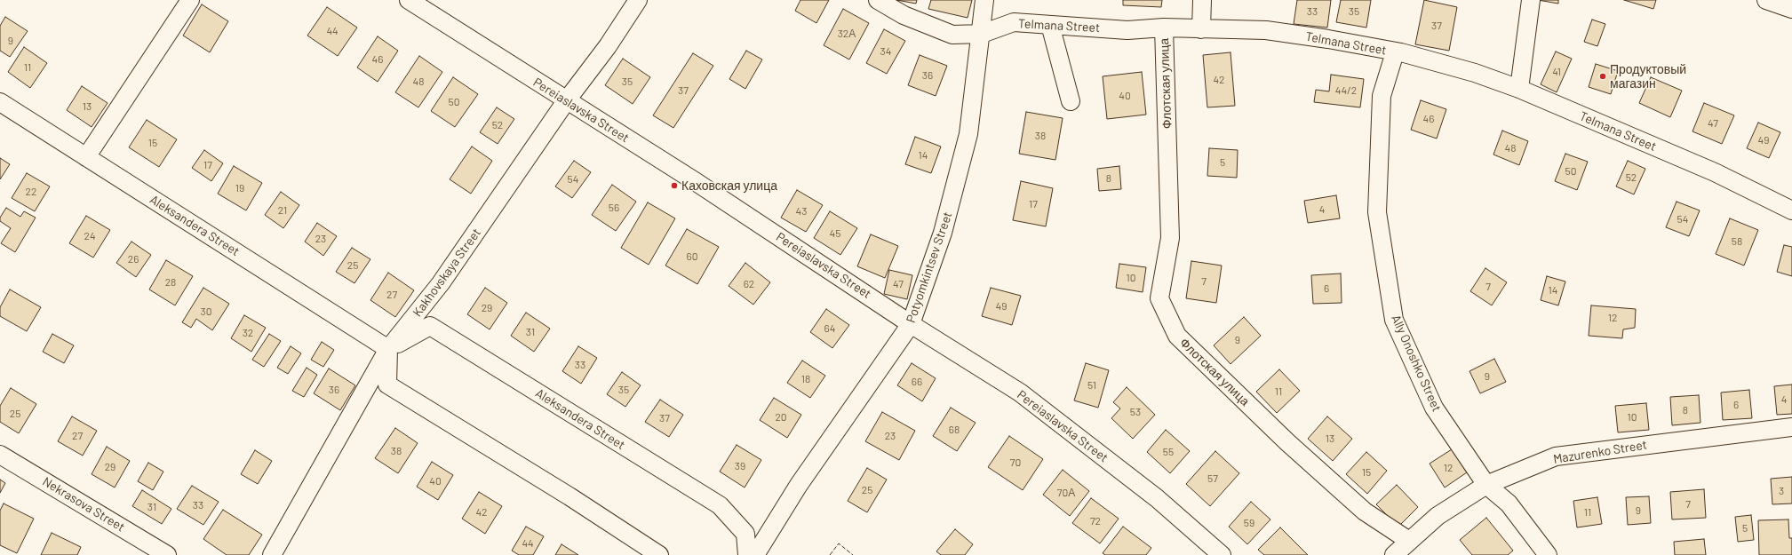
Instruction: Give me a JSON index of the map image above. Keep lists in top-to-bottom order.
{
  "streets": {
    "street": [
      "Telmana Street",
      "Флотская улица",
      "Pereiaslavska Street",
      "Aleksandera Street",
      "Potyomkintsev Street",
      "Kakhovskaya Street",
      "Ally Onoshko Street",
      "Mazurenko Street",
      "Nekrasova Street"
    ]
  },
  "crossings": [
    ["Telmana Street", "Флотская улица"],
    ["Telmana Street", "Potyomkintsev Street"],
    ["Telmana Street", "Ally Onoshko Street"],
    ["Флотская улица", "Mazurenko Street"],
    ["Pereiaslavska Street", "Potyomkintsev Street"],
    ["Pereiaslavska Street", "Kakhovskaya Street"],
    ["Aleksandera Street", "Kakhovskaya Street"],
    ["Ally Onoshko Street", "Mazurenko Street"]
  ],
  "places": ["Продуктовый магазин", "Каховская улица"],
  "house_numbers": [
    "33",
    "35",
    "37",
    "44",
    "32А",
    "9",
    "34",
    "46",
    "11",
    "41",
    "36",
    "42",
    "48",
    "35",
    "37",
    "44/2",
    "40",
    "50",
    "13",
    "46",
    "47",
    "52",
    "38",
    "49",
    "15",
    "48",
    "14",
    "5",
    "17",
    "50",
    "52",
    "8",
    "54",
    "19",
    "22",
    "17",
    "56",
    "4",
    "21",
    "43",
    "54",
    "45",
    "24",
    "23",
    "58",
    "60",
    "26",
    "25",
    "10",
    "7",
    "28",
    "62",
    "47",
    "7",
    "6",
    "14",
    "27",
    "49",
    "29",
    "30",
    "12",
    "64",
    "31",
    "32",
    "9",
    "33",
    "9",
    "18",
    "66",
    "51",
    "36",
    "35",
    "11",
    "4",
    "6",
    "8",
    "53",
    "25",
    "20",
    "10",
    "37",
    "68",
    "27",
    "23",
    "13",
    "38",
    "55",
    "70",
    "39",
    "29",
    "12",
    "15",
    "57",
    "40",
    "25",
    "3",
    "70А",
    "7",
    "33",
    "31",
    "9",
    "42",
    "11",
    "72",
    "59",
    "5",
    "44"
  ]
}
